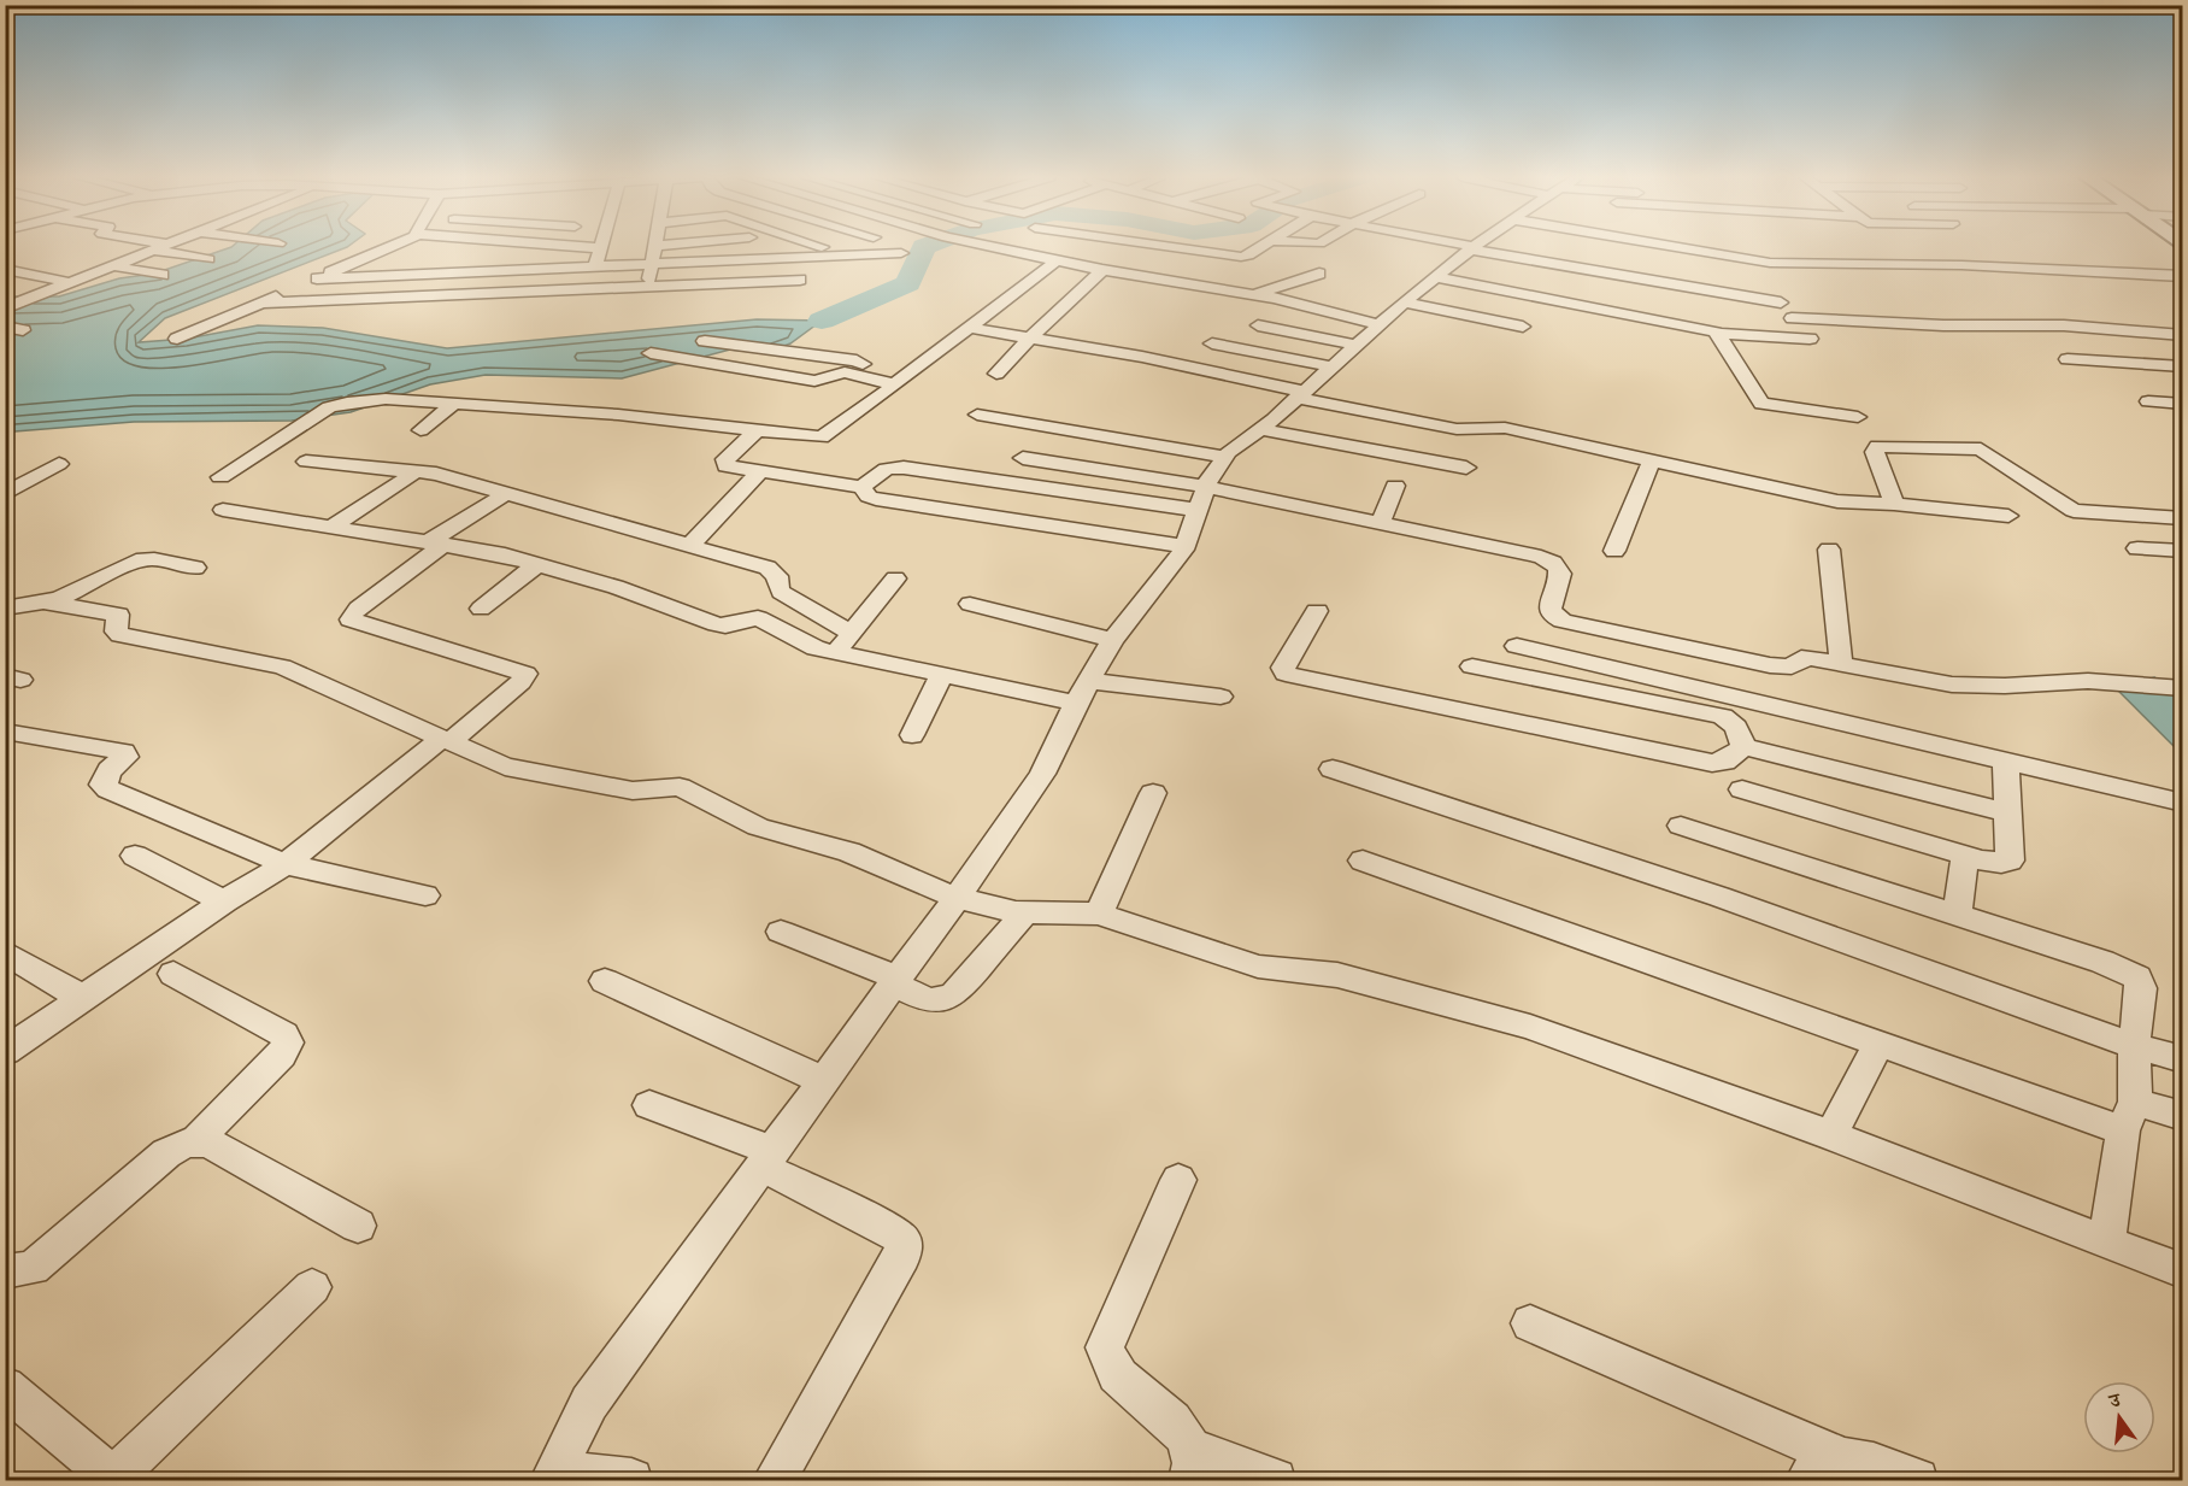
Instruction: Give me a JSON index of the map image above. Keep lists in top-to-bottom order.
{
  "north": "top"
}
